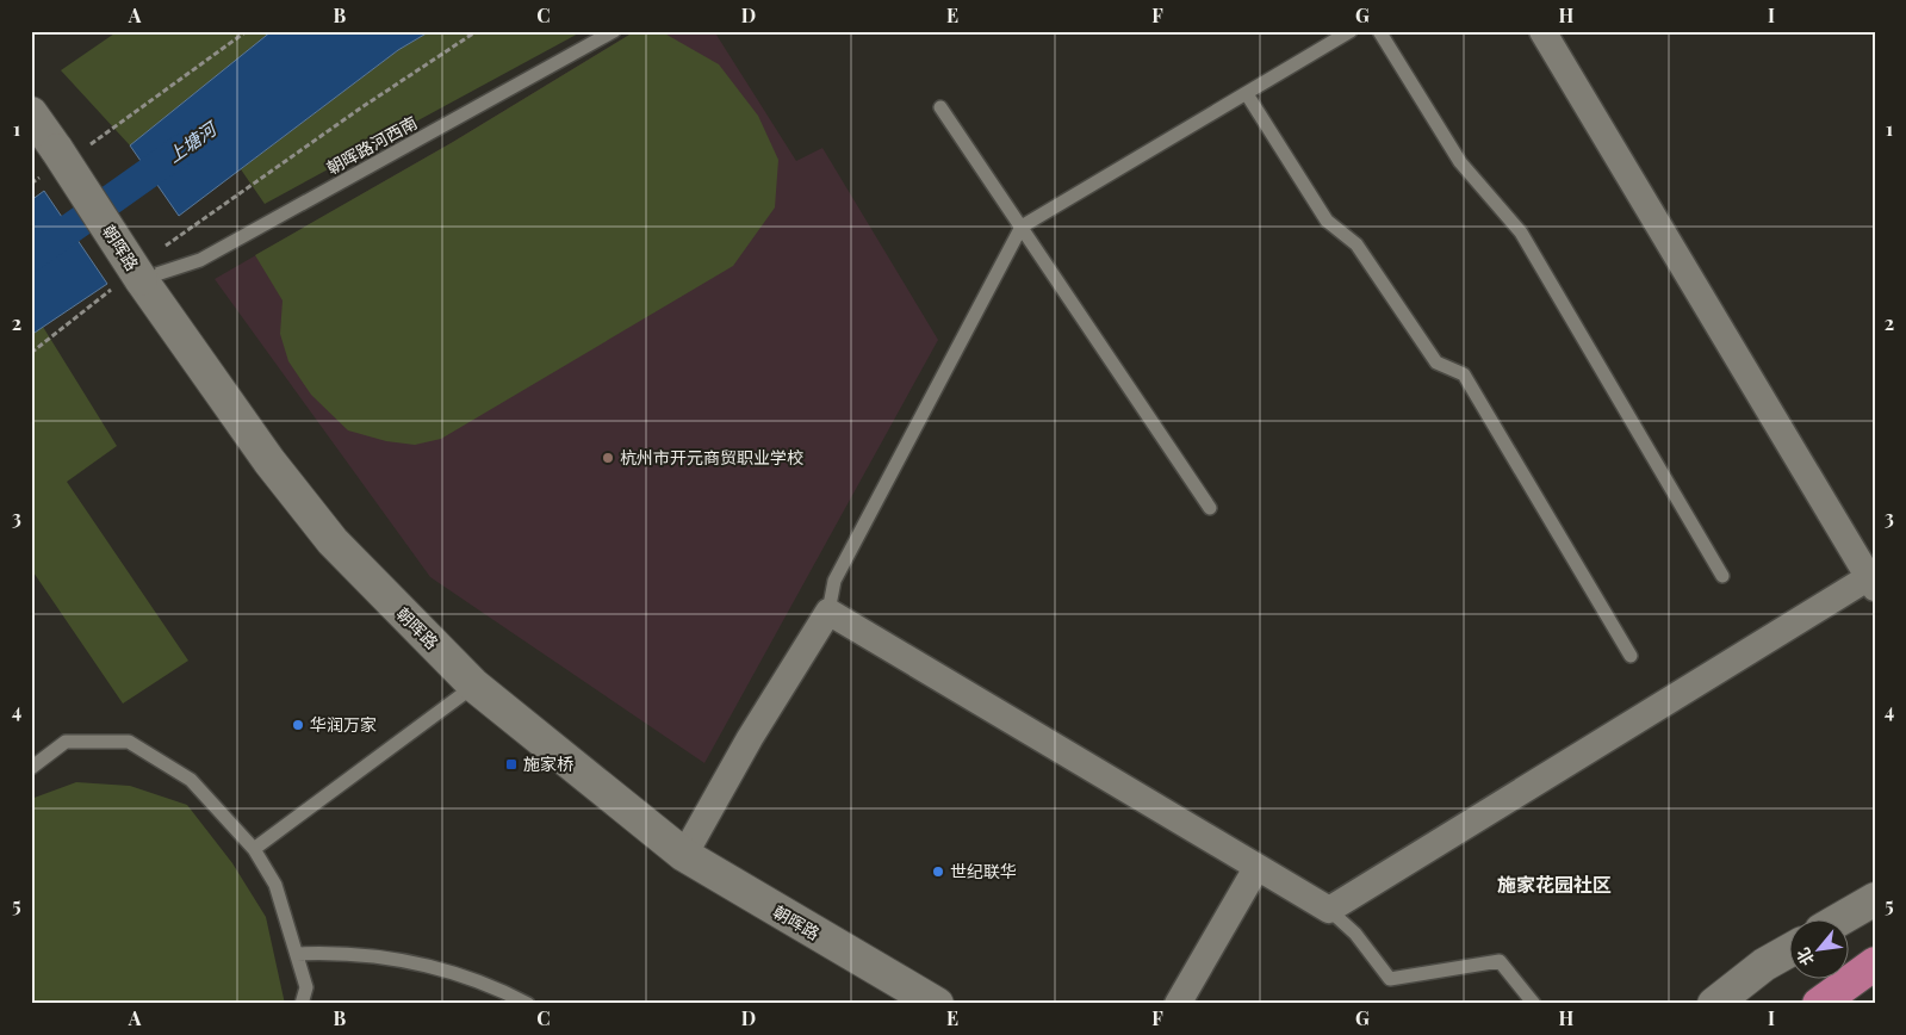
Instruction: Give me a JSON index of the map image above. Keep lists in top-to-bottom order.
{
  "streets": {
    "street": ["朝晖路"],
    "lane": ["朝晖路河西南"]
  },
  "crossings": [
    ["朝晖路河西南", "朝晖路"]
  ],
  "districts": ["施家花园社区"],
  "water": ["上塘河"],
  "places": {
    "other": ["杭州市开元商贸职业学校", "华润万家", "世纪联华"],
    "transit": ["施家桥"]
  },
  "north": "bottom left",
  "grid": {
    "columns": [
      "A",
      "B",
      "C",
      "D",
      "E",
      "F",
      "G",
      "H",
      "I"
    ],
    "rows": [
      "1",
      "2",
      "3",
      "4",
      "5"
    ]
  }
}
